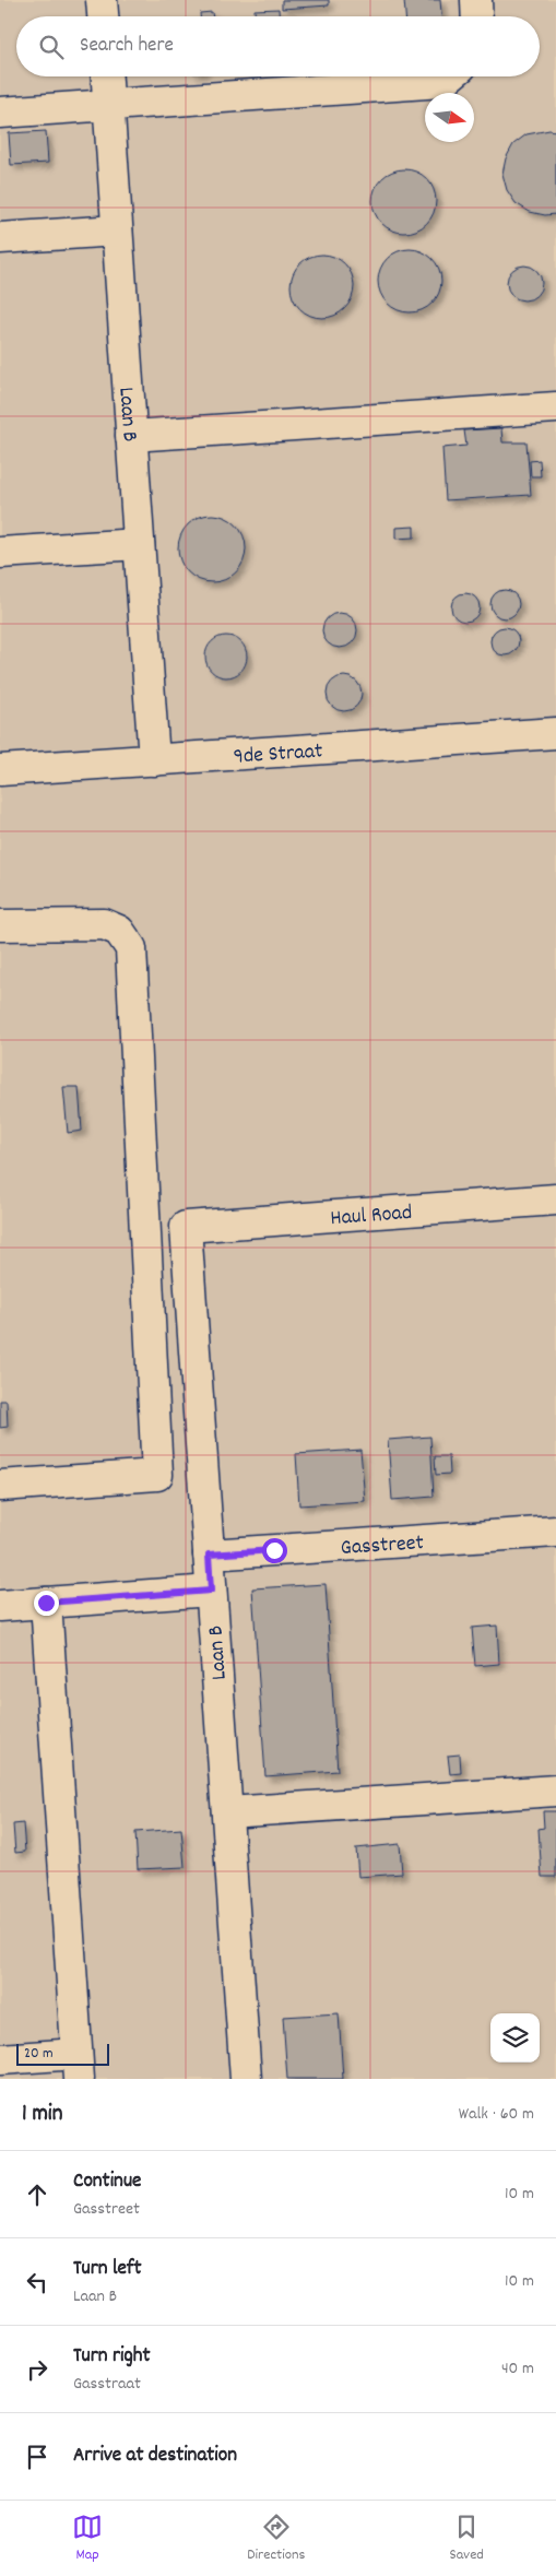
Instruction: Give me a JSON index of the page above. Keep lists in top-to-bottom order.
{
  "streets": {
    "lane": [
      "Laan B",
      "9de Straat",
      "Haul Road",
      "Gasstreet"
    ]
  },
  "crossings": [
    ["Laan B", "9de Straat"],
    ["Laan B", "Haul Road"],
    ["Laan B", "Gasstreet"]
  ],
  "scale_bar": "20 m",
  "north": "right",
  "page": {
    "search": "Search here",
    "scale": "20 m",
    "heading": ["1 min", "Walk · 60 m"],
    "list": [
      ["Continue", "Gasstreet", "10 m"],
      ["Turn left", "Laan B", "10 m"],
      ["Turn right", "Gasstraat", "40 m"],
      "Arrive at destination"
    ],
    "nav": ["Map", "Directions", "Saved"]
  }
}
